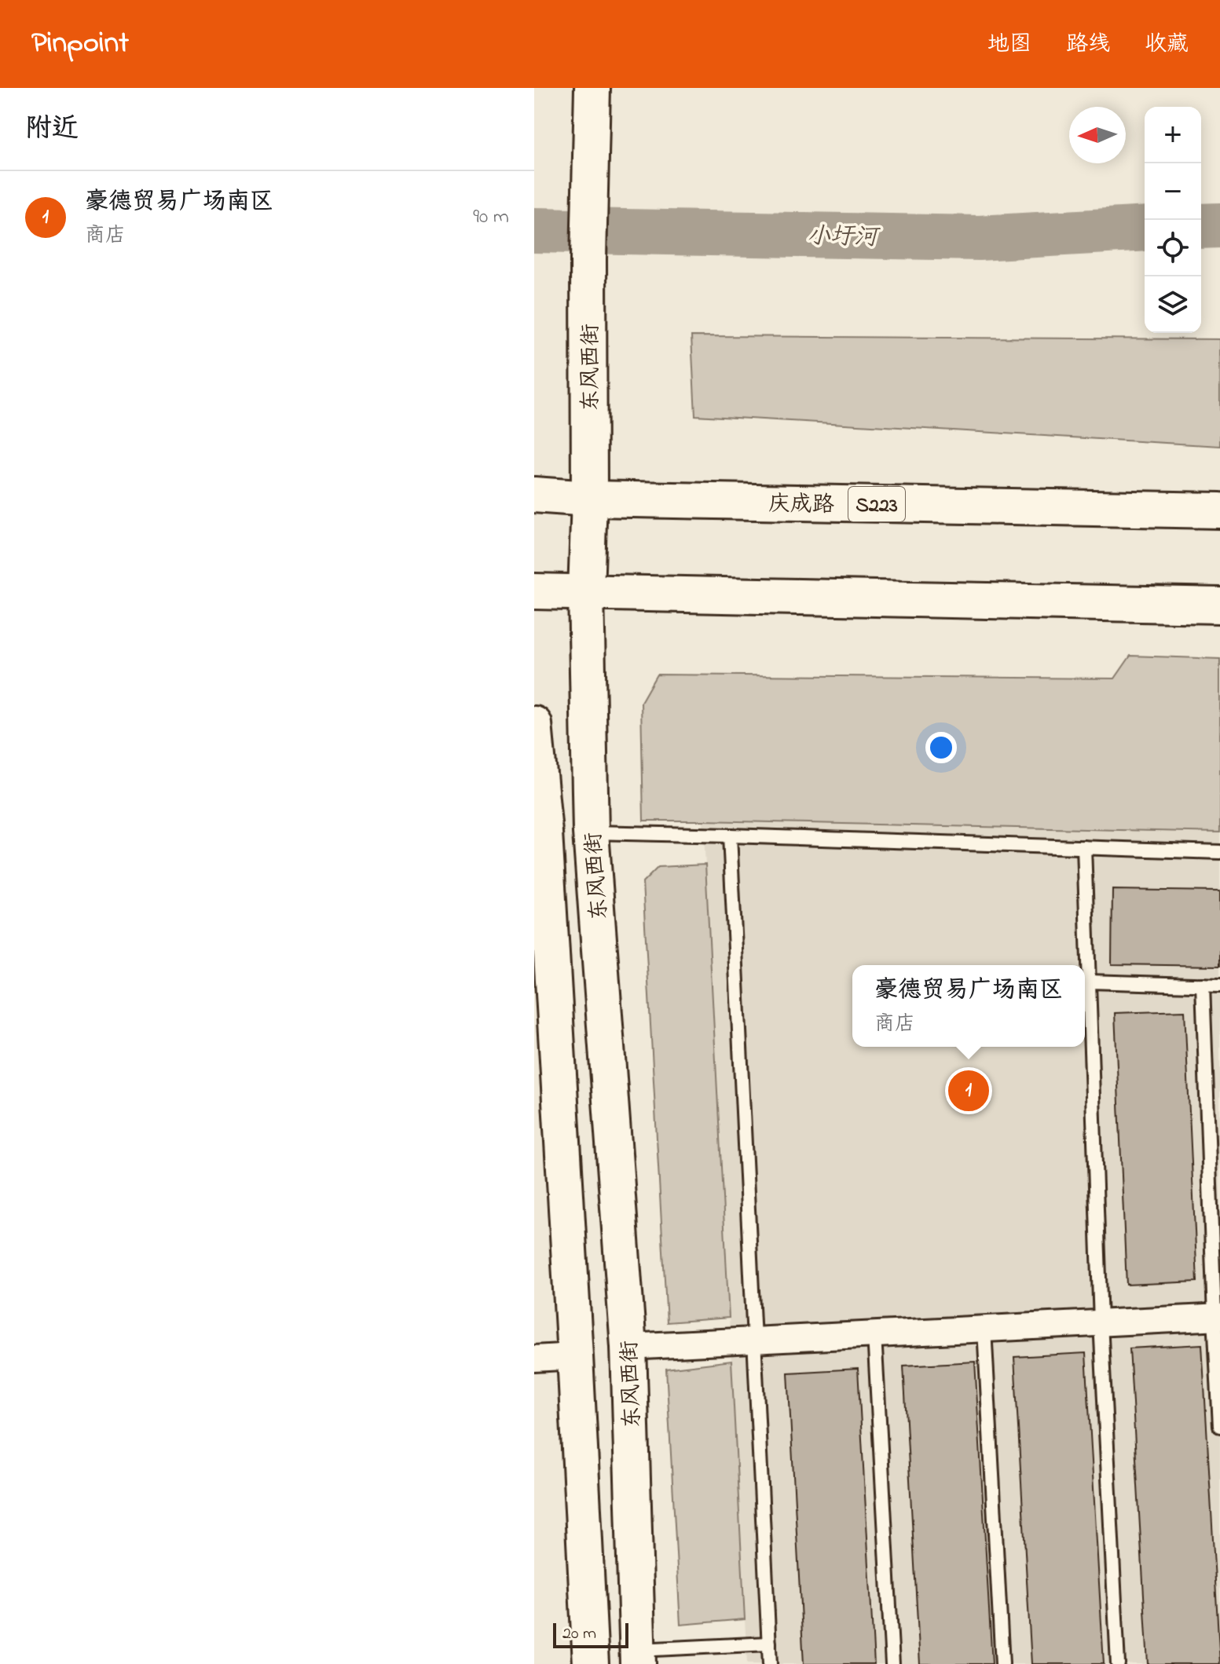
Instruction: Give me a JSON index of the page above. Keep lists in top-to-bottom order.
{
  "streets": {
    "main road": ["东风西街", "庆成路", "S223"]
  },
  "crossings": [
    ["东风西街", "庆成路"]
  ],
  "water": ["小圩河"],
  "scale_bar": "20 m",
  "north": "left",
  "page": {
    "header": "Pinpoint",
    "nav": ["地图", "路线", "收藏"],
    "heading": "附近",
    "map_buttons": ["+", "−"],
    "list": [
      {
        "mark": "1",
        "name": "豪德贸易广场南区",
        "note": "商店",
        "value": "90 m"
      }
    ],
    "popup": ["豪德贸易广场南区", "商店"],
    "pins": "1",
    "scale": "20 m"
  }
}
